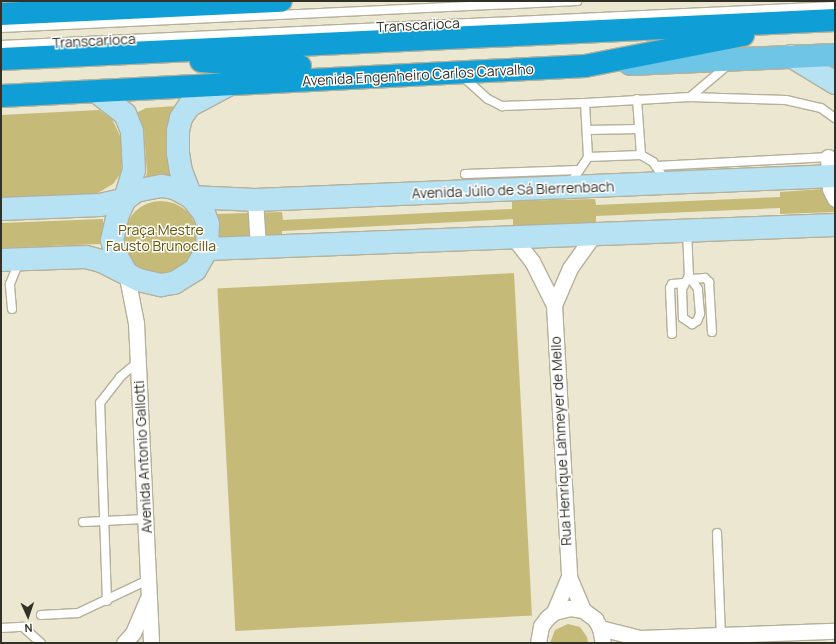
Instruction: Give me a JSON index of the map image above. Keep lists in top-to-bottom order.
{
  "streets": {
    "highway": ["Avenida Engenheiro Carlos Carvalho"],
    "street": ["Avenida Júlio de Sá Bierrenbach", "Rua Henrique Lahmeyer de Mello", "Avenida Antonio Gallotti"],
    "lane": ["Transcarioca"]
  },
  "crossings": [
    ["Avenida Júlio de Sá Bierrenbach", "Avenida Antonio Gallotti"]
  ],
  "parks": ["Praça Mestre Fausto Brunocilla"],
  "north": "bottom"
}
